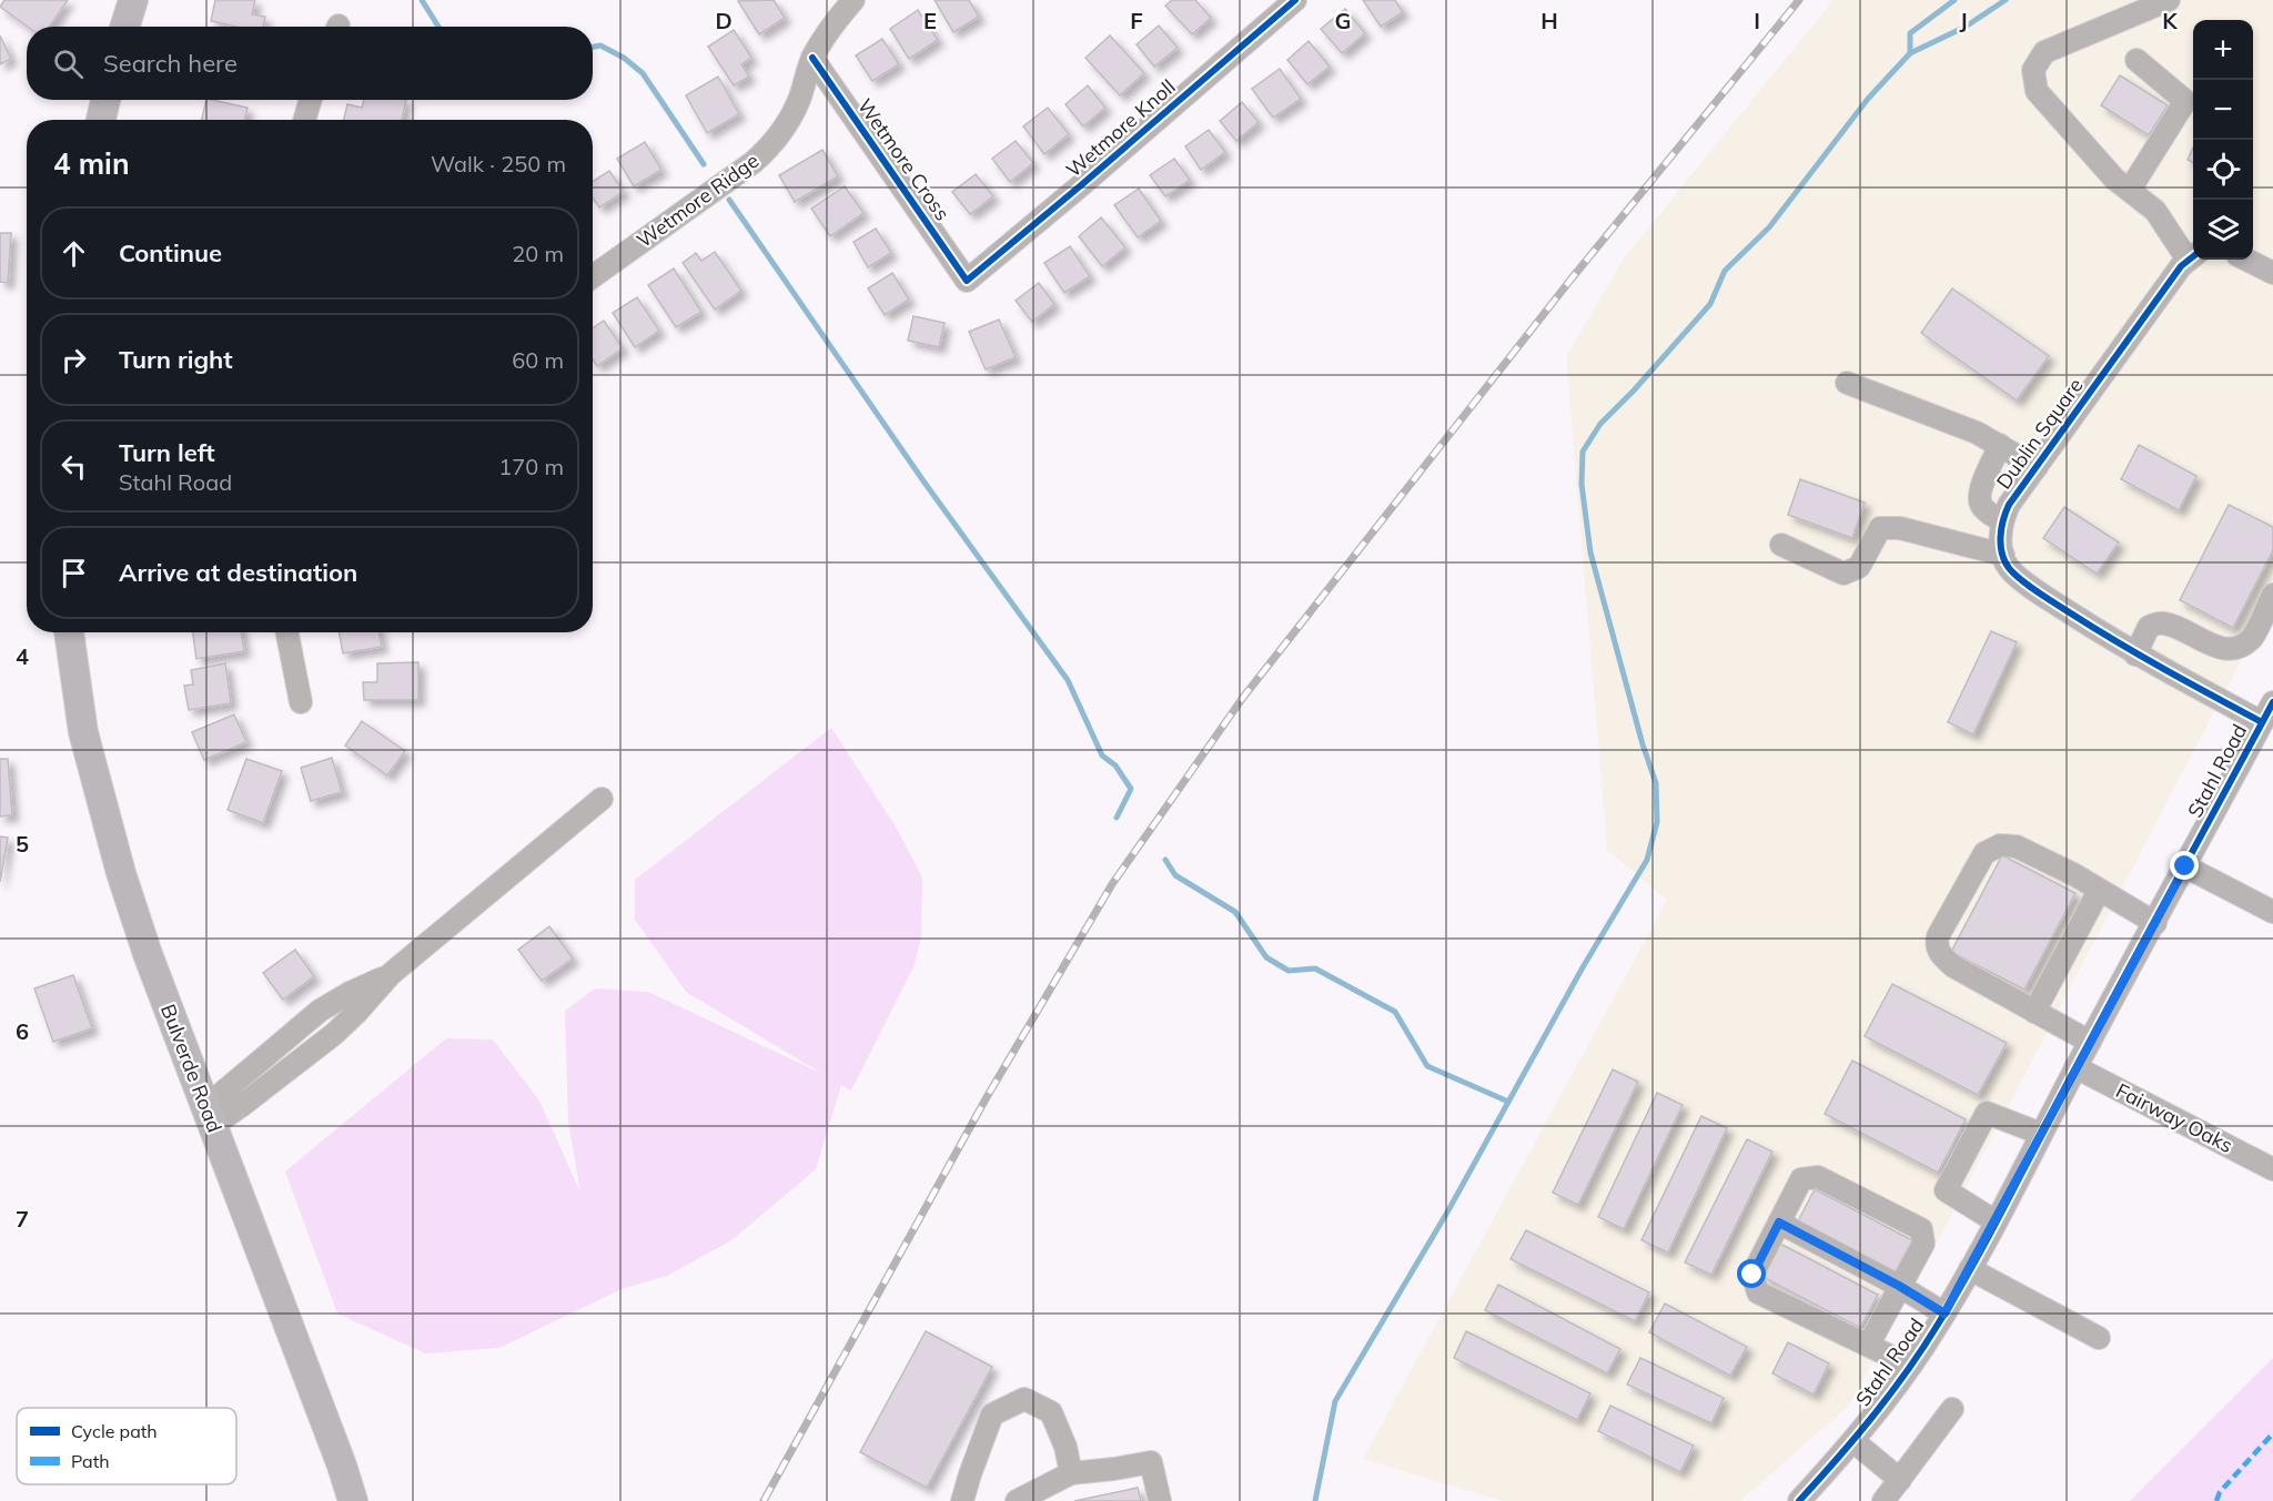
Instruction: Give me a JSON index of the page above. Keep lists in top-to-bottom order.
{
  "streets": {
    "main road": ["Bulverde Road"],
    "street": [
      "Wetmore Knoll",
      "Wetmore Cross",
      "Wetmore Ridge",
      "Dublin Square",
      "Stahl Road",
      "Fairway Oaks"
    ]
  },
  "crossings": [
    ["Wetmore Knoll", "Wetmore Cross"],
    ["Wetmore Cross", "Wetmore Ridge"],
    ["Stahl Road", "Fairway Oaks"]
  ],
  "legend": ["Cycle path", "Path"],
  "page": {
    "map_buttons": ["+", "−"],
    "search": "Search here",
    "heading": ["4 min", "Walk · 250 m"],
    "list": [
      ["Continue", "20 m"],
      ["Turn right", "60 m"],
      ["Turn left", "Stahl Road", "170 m"],
      "Arrive at destination"
    ]
  },
  "grid": {
    "columns": [
      "D",
      "E",
      "F",
      "G",
      "H",
      "I",
      "J",
      "K"
    ],
    "rows": [
      "4",
      "5",
      "6",
      "7"
    ]
  }
}
